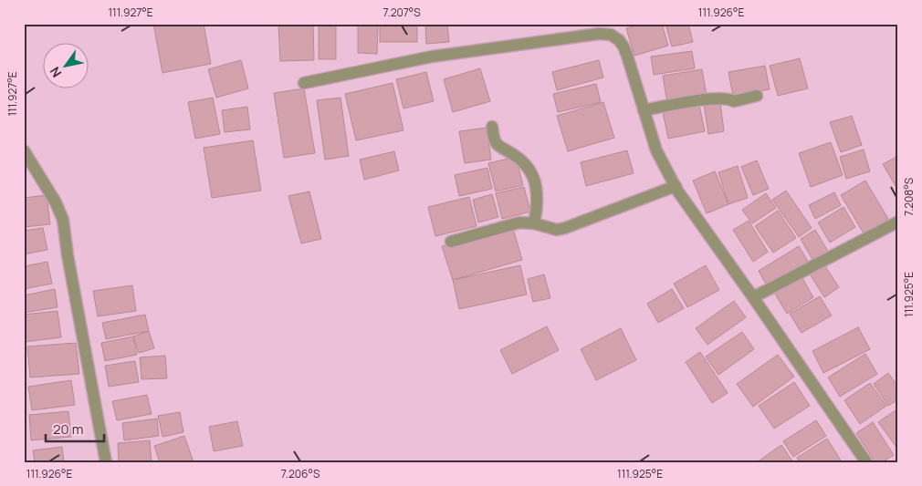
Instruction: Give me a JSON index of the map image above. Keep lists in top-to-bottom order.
{
  "scale_bar": "20 m",
  "north": "bottom left",
  "coordinates": [
    "111.927°E",
    "7.207°S",
    "111.926°E",
    "7.208°S",
    "111.925°E",
    "7.206°S"
  ]
}
